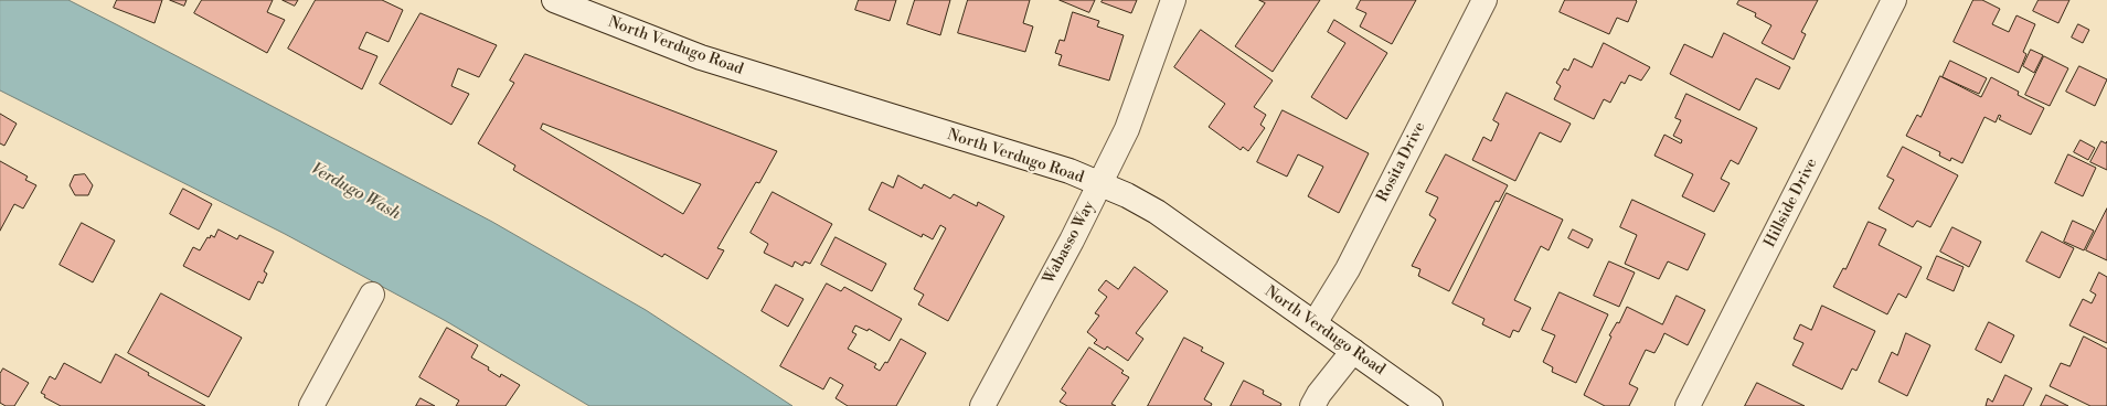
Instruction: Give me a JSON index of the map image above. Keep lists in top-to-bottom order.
{
  "streets": {
    "street": [
      "North Verdugo Road",
      "Rosita Drive",
      "Hillside Drive",
      "Wabasso Way"
    ]
  },
  "crossings": [
    ["North Verdugo Road", "Rosita Drive"],
    ["North Verdugo Road", "Wabasso Way"]
  ],
  "water": ["Verdugo Wash"]
}
